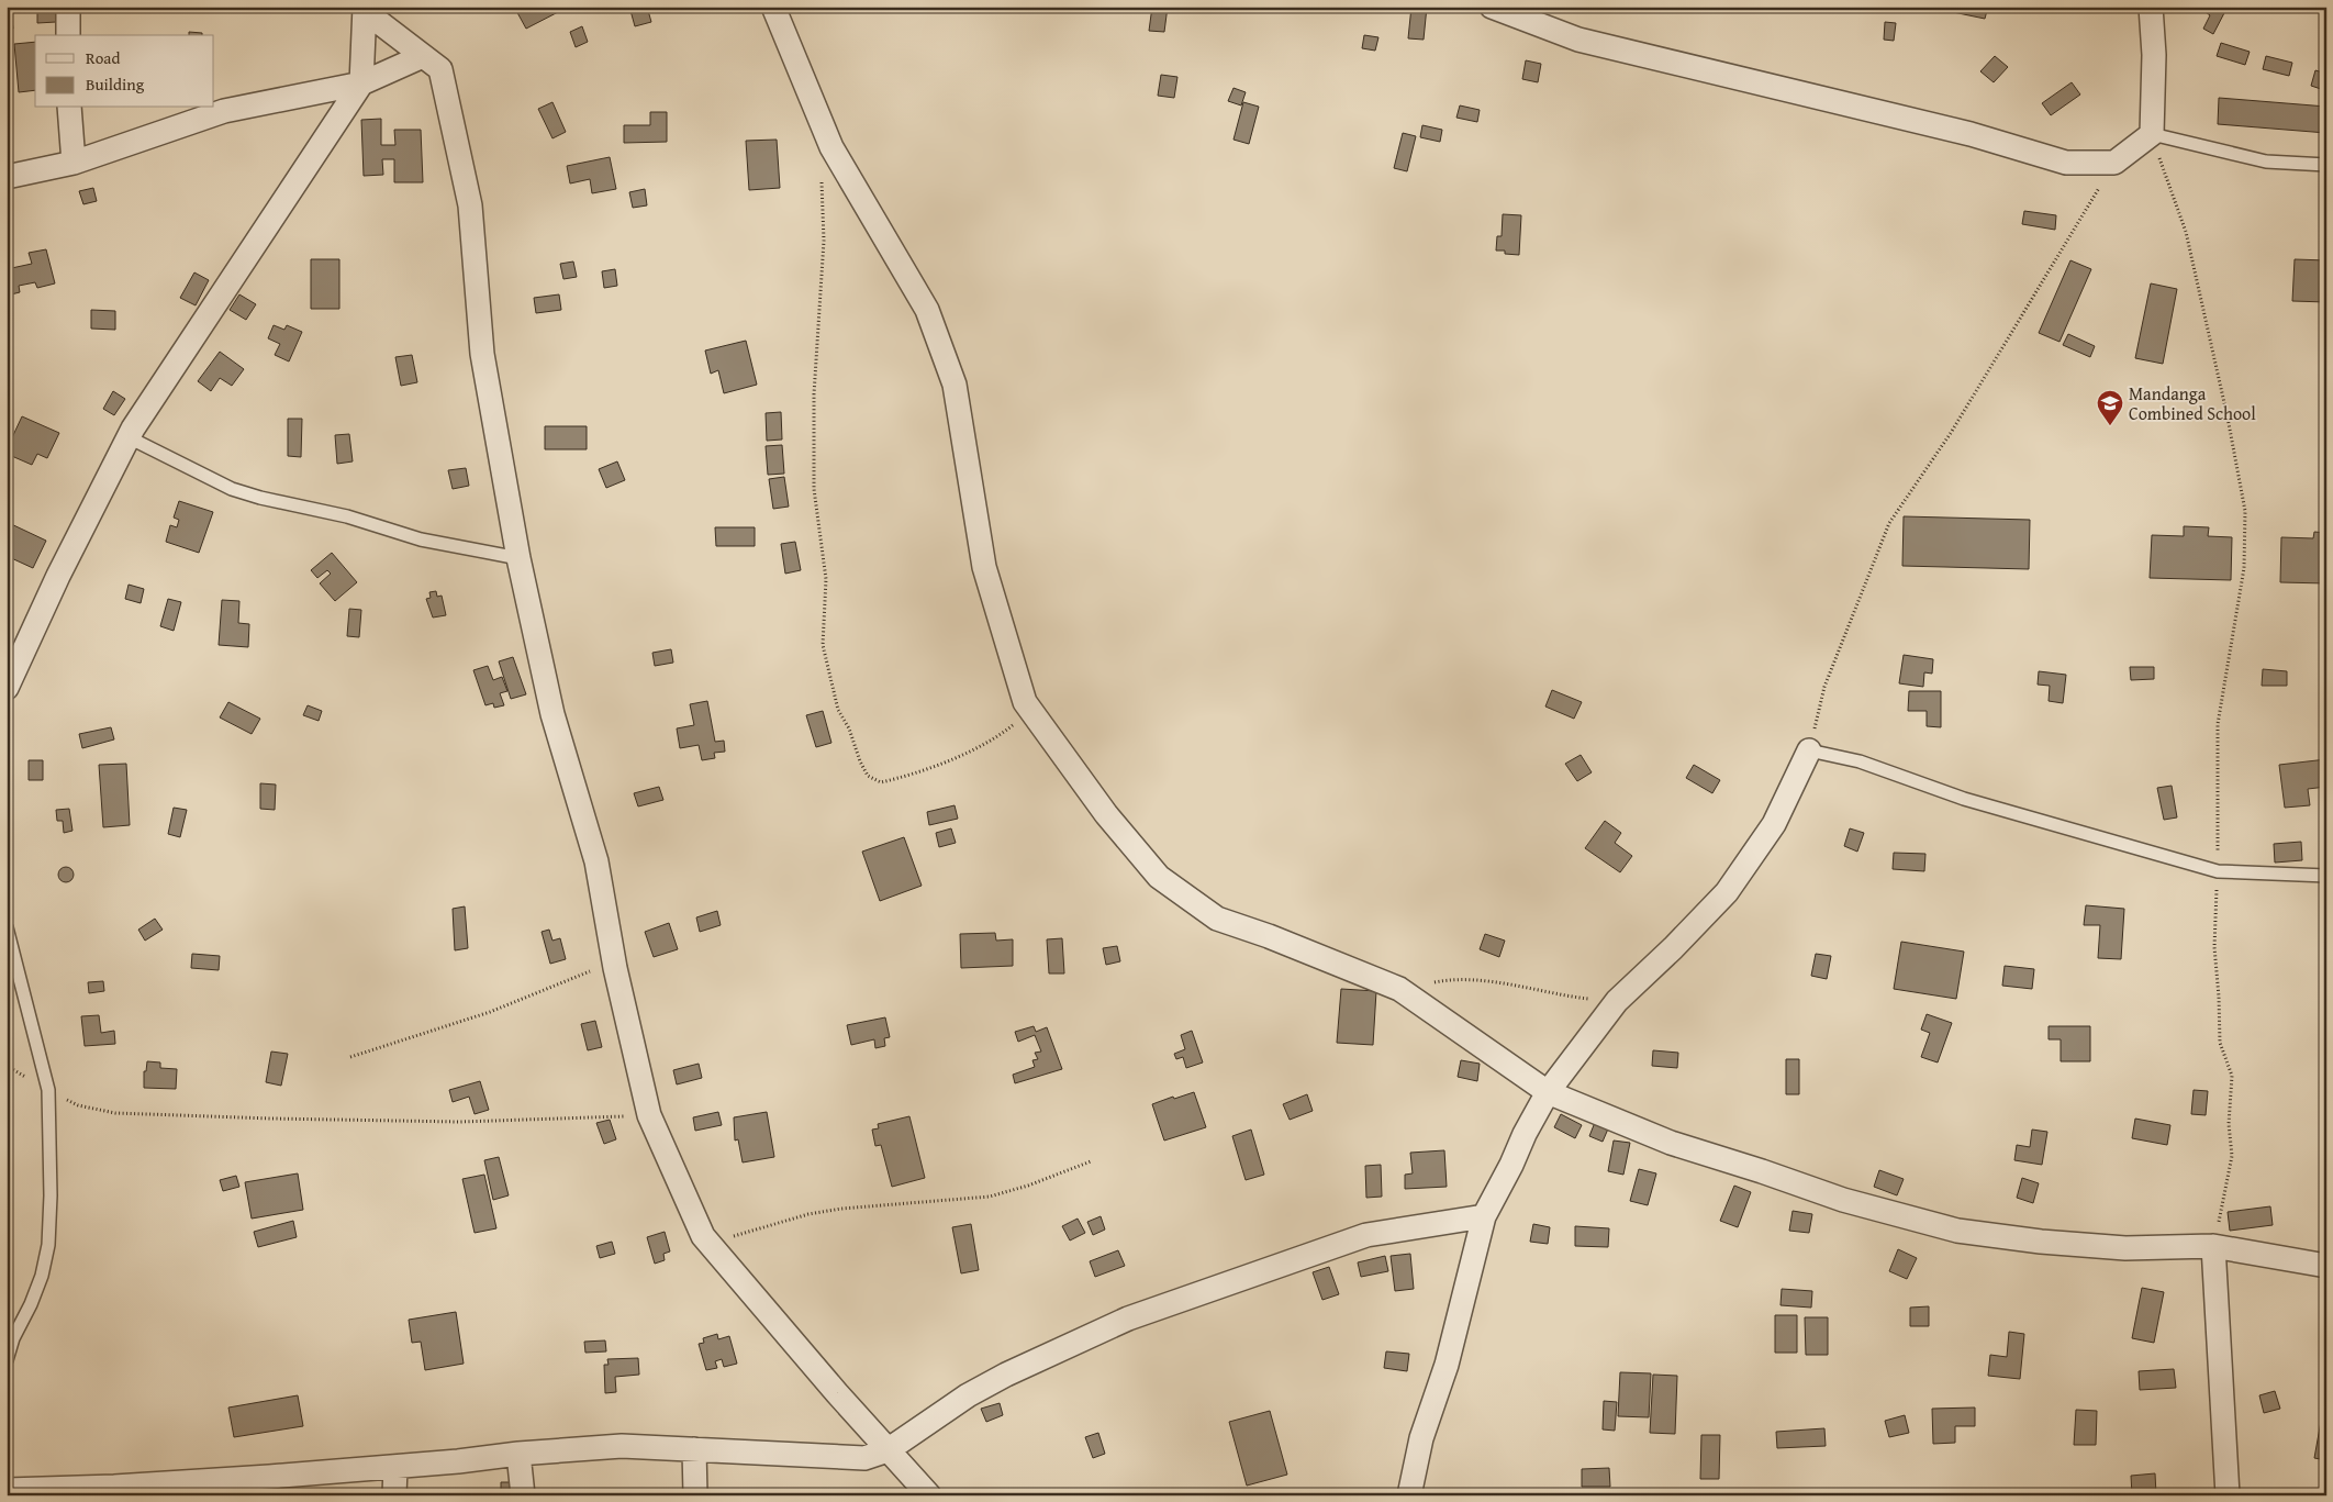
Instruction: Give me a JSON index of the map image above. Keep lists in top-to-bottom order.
{
  "places": {
    "school or university": ["Mandanga Combined School"]
  },
  "legend": ["Road", "Building"]
}
